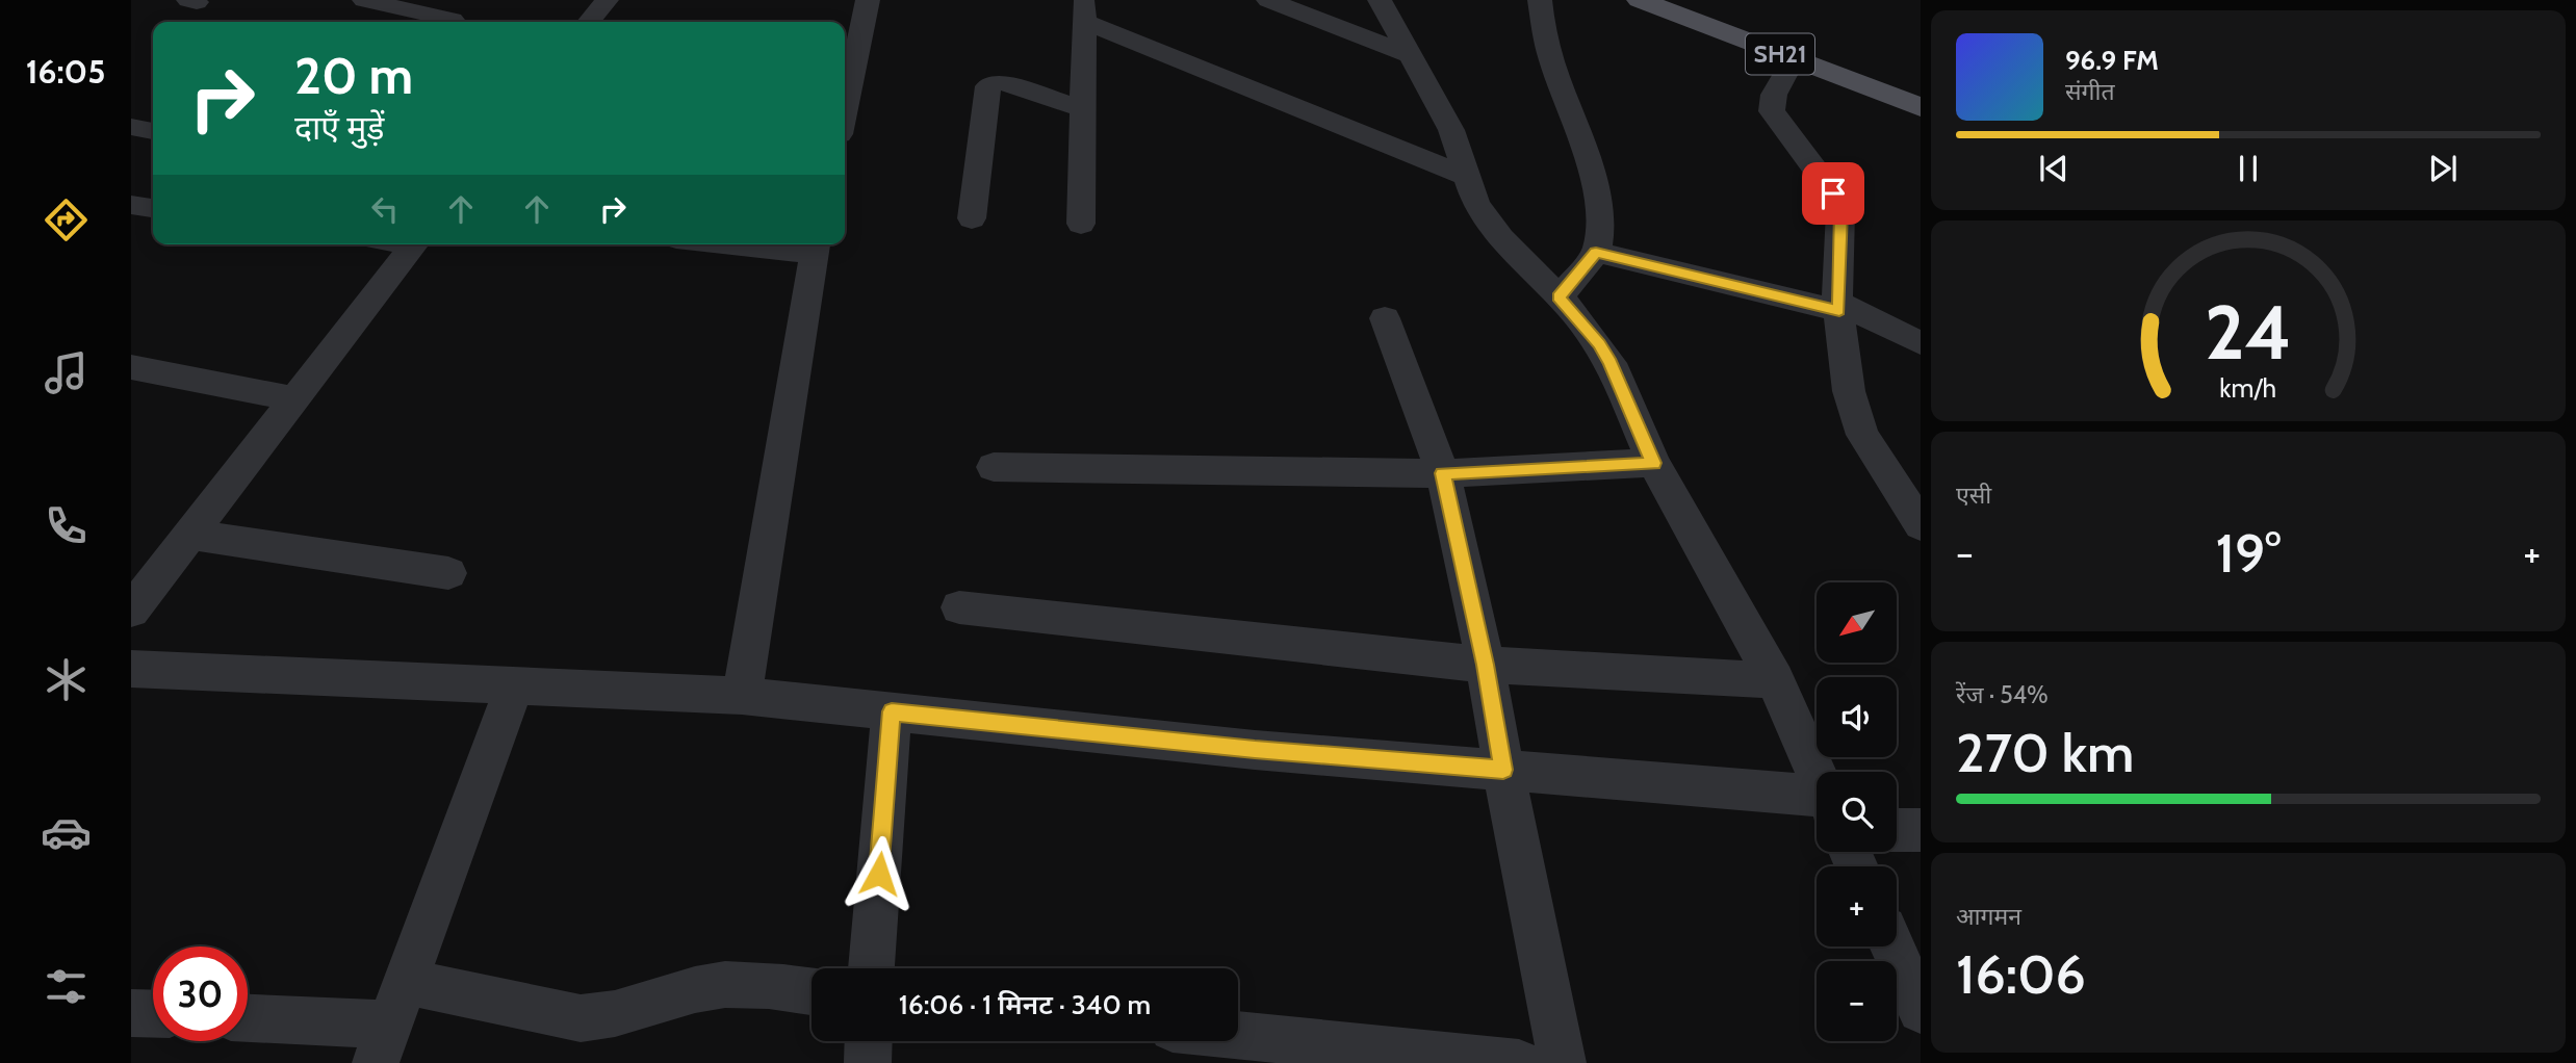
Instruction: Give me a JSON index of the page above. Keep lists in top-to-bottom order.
{
  "streets": {
    "main road": ["SH21"]
  },
  "north": "bottom left",
  "page": {
    "tabs": "16:05",
    "turn": ["20 m", "दाएँ मुड़ें"],
    "song": ["96.9 FM", "संगीत"],
    "tile": [
      "एसी",
      ["रेंज · 54%", "270 km"],
      ["आगमन", "16:06"]
    ],
    "heat": ["−", "19°", "+"],
    "map_buttons": ["+", "−"],
    "limit": "30",
    "trip": "16:06 · 1 मिनट · 340 m",
    "gauge": ["24", "km/h"]
  }
}
